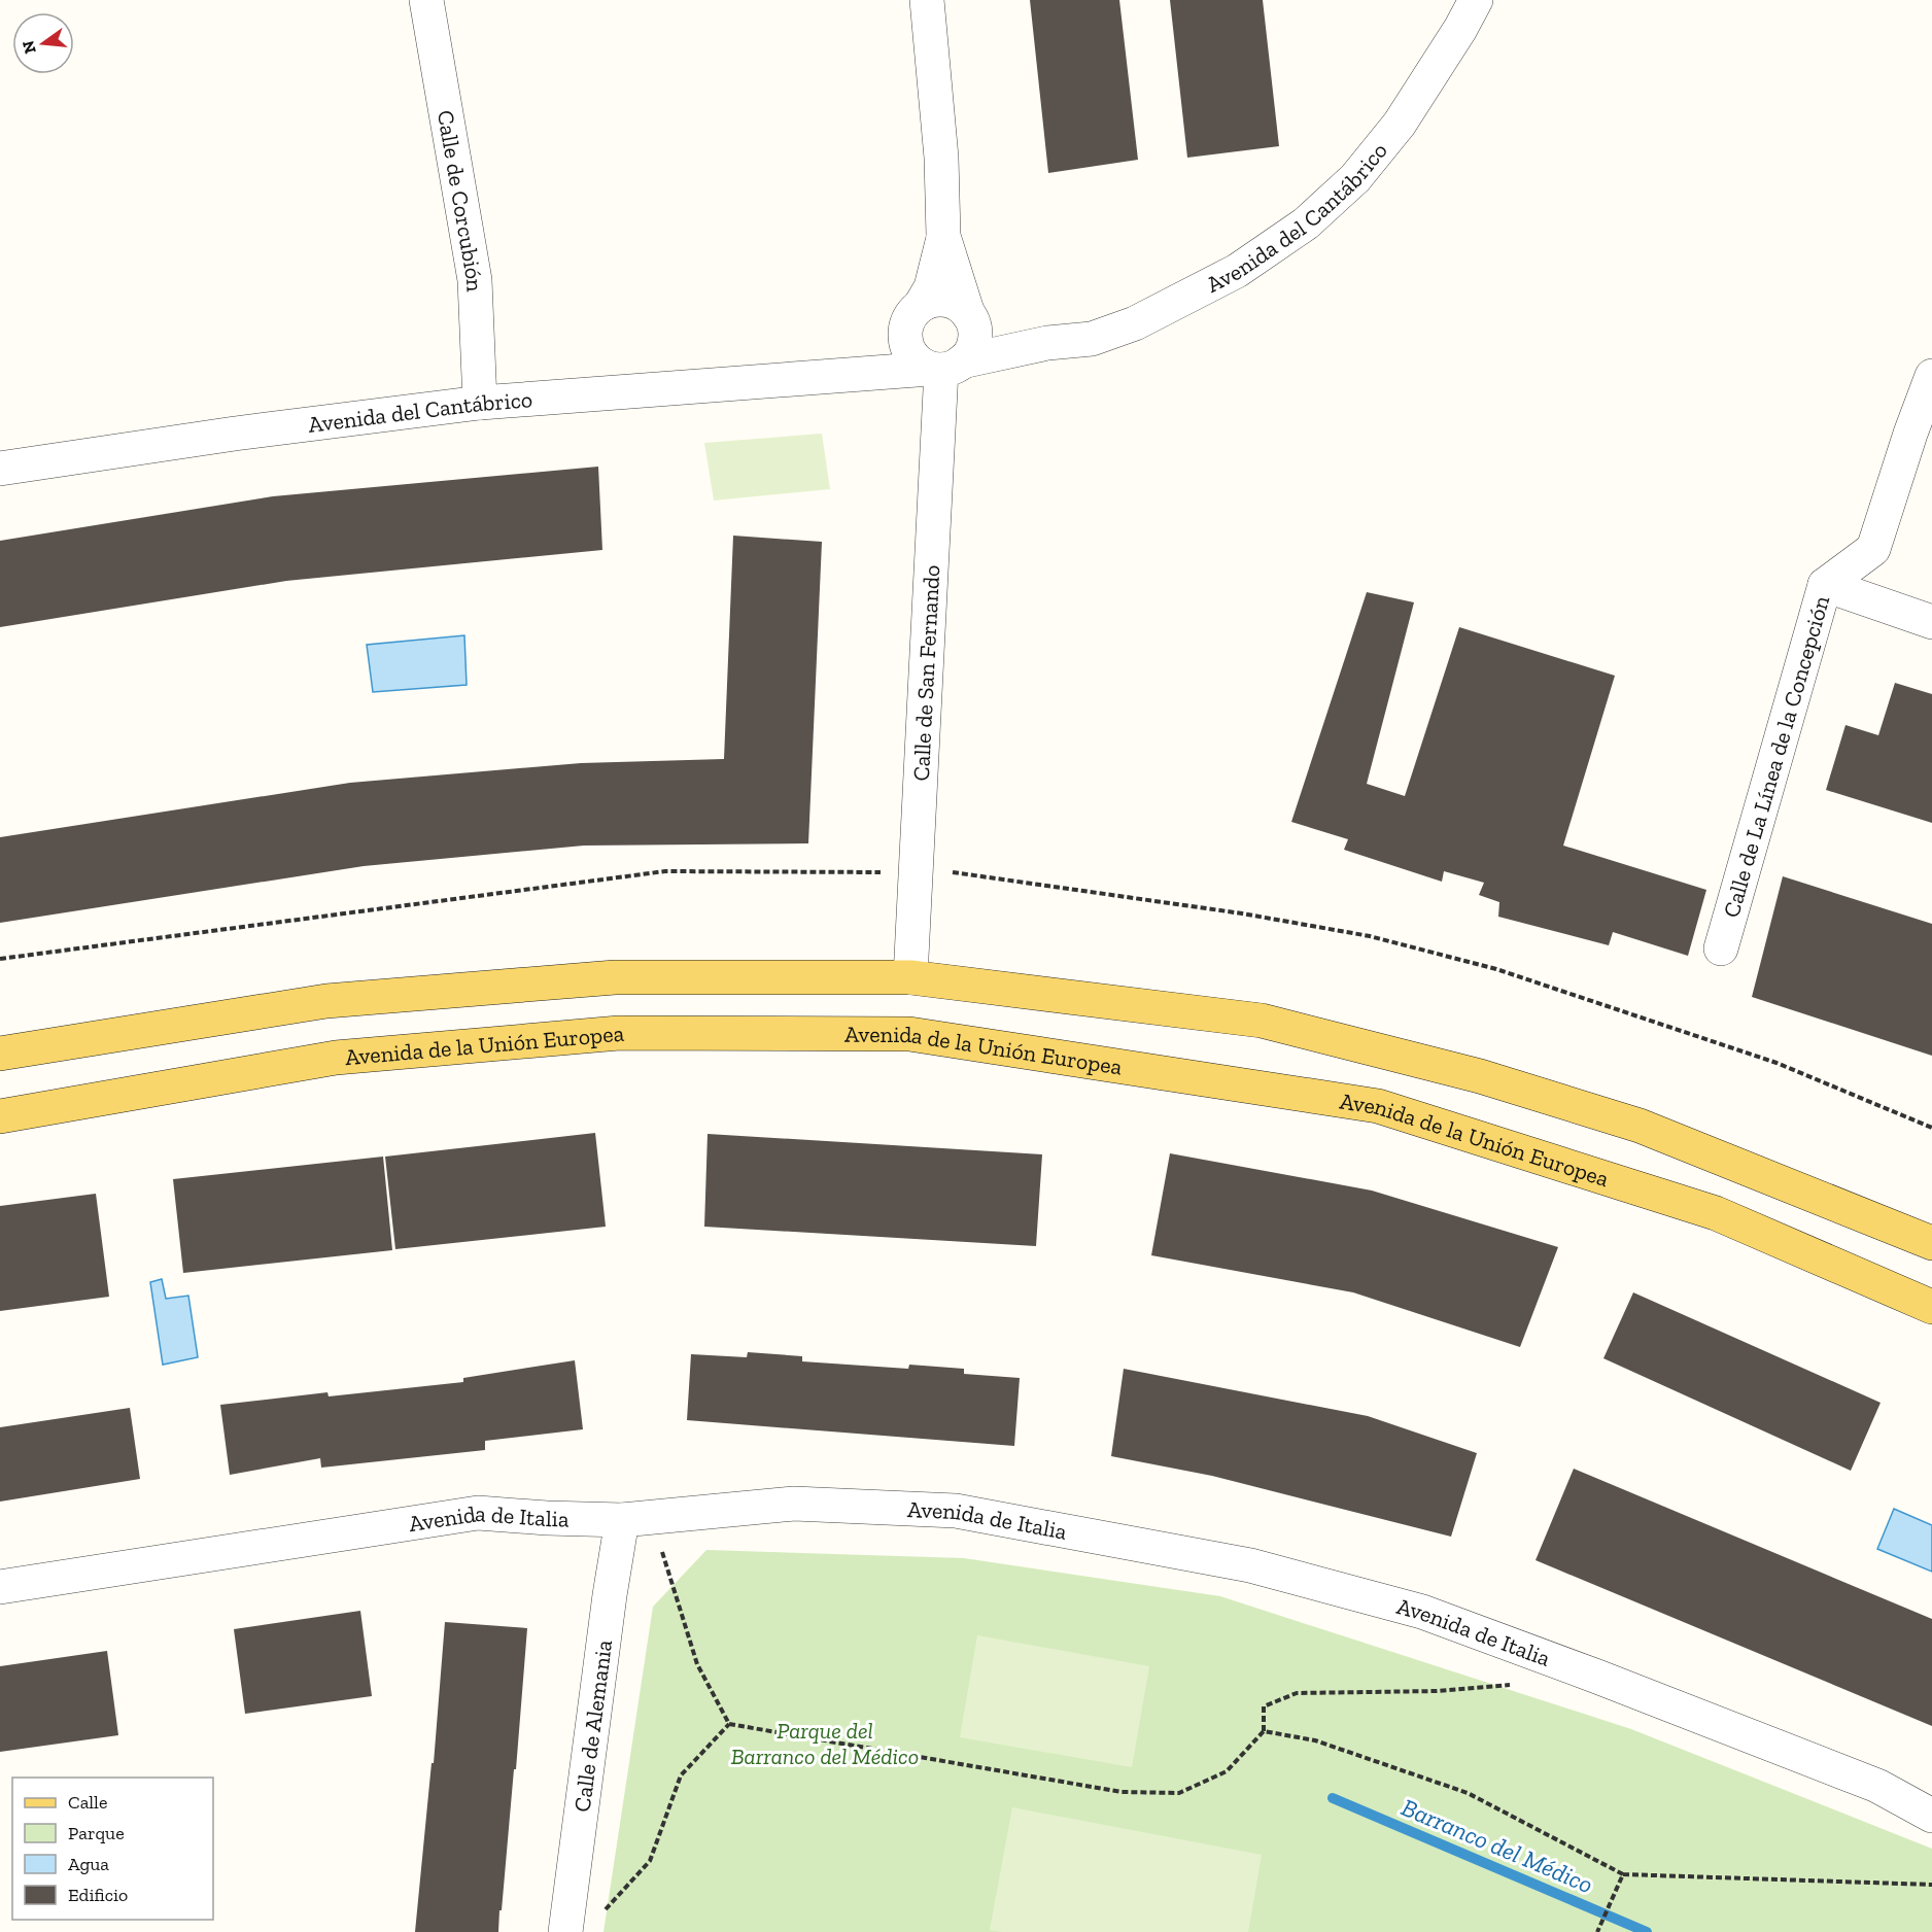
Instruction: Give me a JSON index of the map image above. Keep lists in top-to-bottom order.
{
  "streets": {
    "main road": ["Avenida de la Unión Europea"],
    "street": [
      "Calle de Corcubión",
      "Avenida del Cantábrico",
      "Calle de San Fernando",
      "Calle de La Línea de la Concepción",
      "Avenida de Italia",
      "Calle de Alemania"
    ]
  },
  "crossings": [
    ["Calle de Corcubión", "Avenida del Cantábrico"],
    ["Avenida del Cantábrico", "Calle de San Fernando"],
    ["Avenida de Italia", "Calle de Alemania"]
  ],
  "water": ["Barranco del Médico"],
  "parks": ["Parque del Barranco del Médico"],
  "legend": [
    "Calle",
    "Parque",
    "Agua",
    "Edificio"
  ],
  "north": "left"
}
